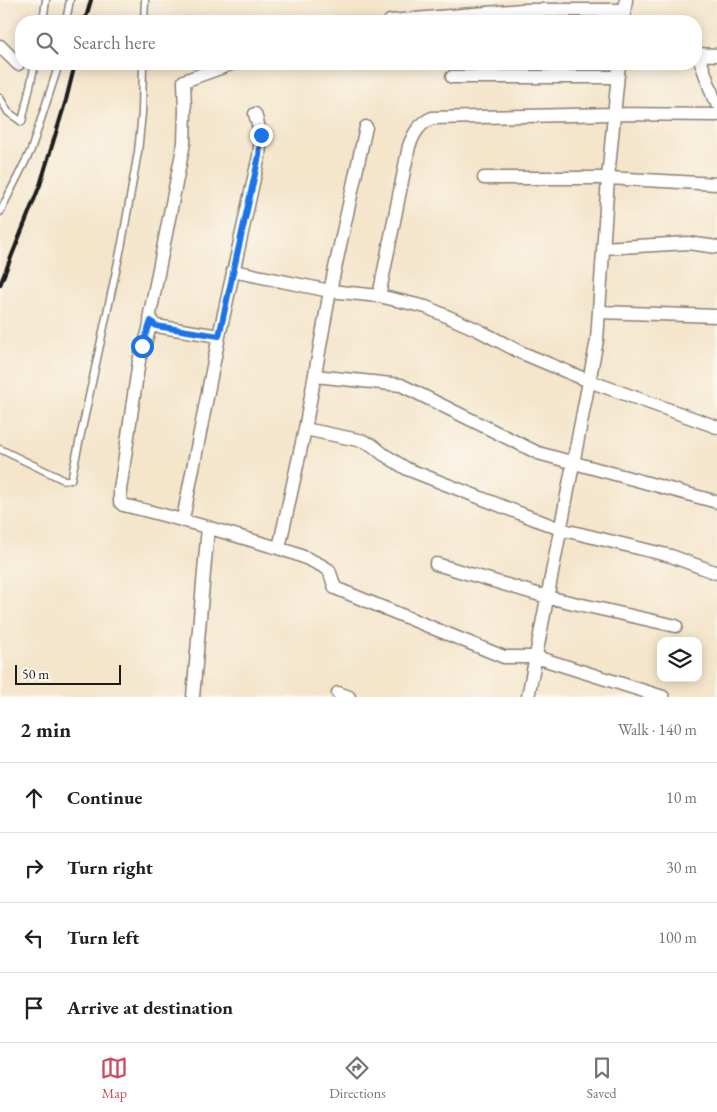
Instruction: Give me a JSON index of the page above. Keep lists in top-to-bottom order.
{
  "scale_bar": "50 m",
  "page": {
    "search": "Search here",
    "scale": "50 m",
    "heading": ["2 min", "Walk · 140 m"],
    "list": [
      ["Continue", "10 m"],
      ["Turn right", "30 m"],
      ["Turn left", "100 m"],
      "Arrive at destination"
    ],
    "nav": ["Map", "Directions", "Saved"]
  }
}
